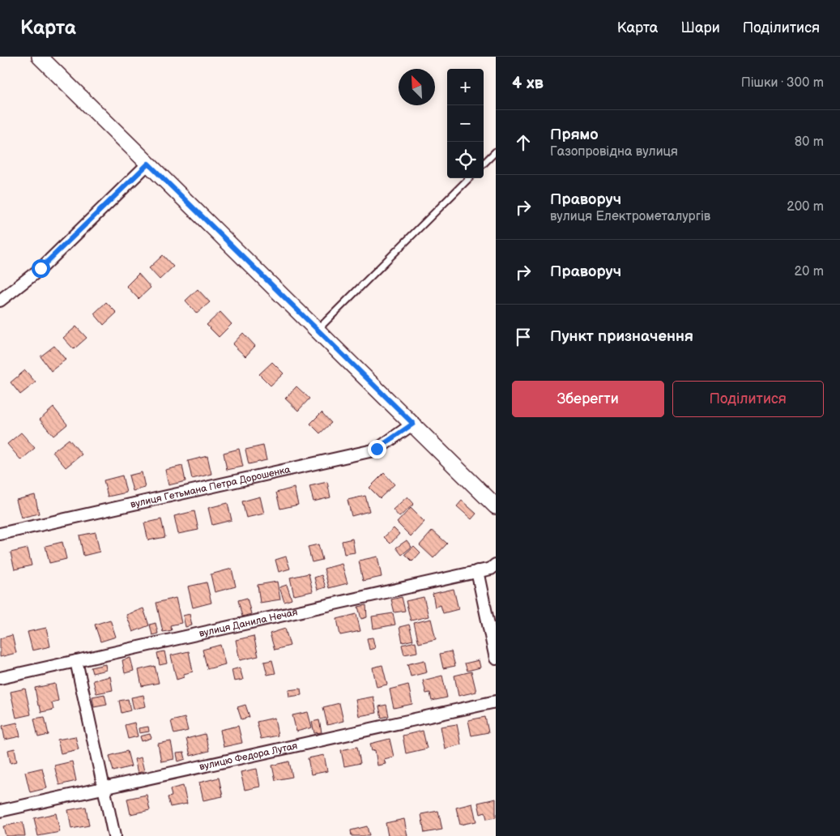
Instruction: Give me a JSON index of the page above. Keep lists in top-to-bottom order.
{
  "streets": {
    "street": ["вулиця Гетьмана Петра Дорошенка", "вулиця Данила Нечая", "вулицю Федора Лутая"]
  },
  "north": "top left",
  "page": {
    "header": "Карта",
    "nav": ["Карта", "Шари", "Поділитися"],
    "heading": ["4 хв", "Пішки · 300 m"],
    "map_buttons": ["+", "−"],
    "list": [
      ["Прямо", "Газопровідна вулиця", "80 m"],
      ["Праворуч", "вулиця Електрометалургів", "200 m"],
      ["Праворуч", "20 m"],
      "Пункт призначення"
    ],
    "buttons": ["Зберегти", "Поділитися"]
  }
}
